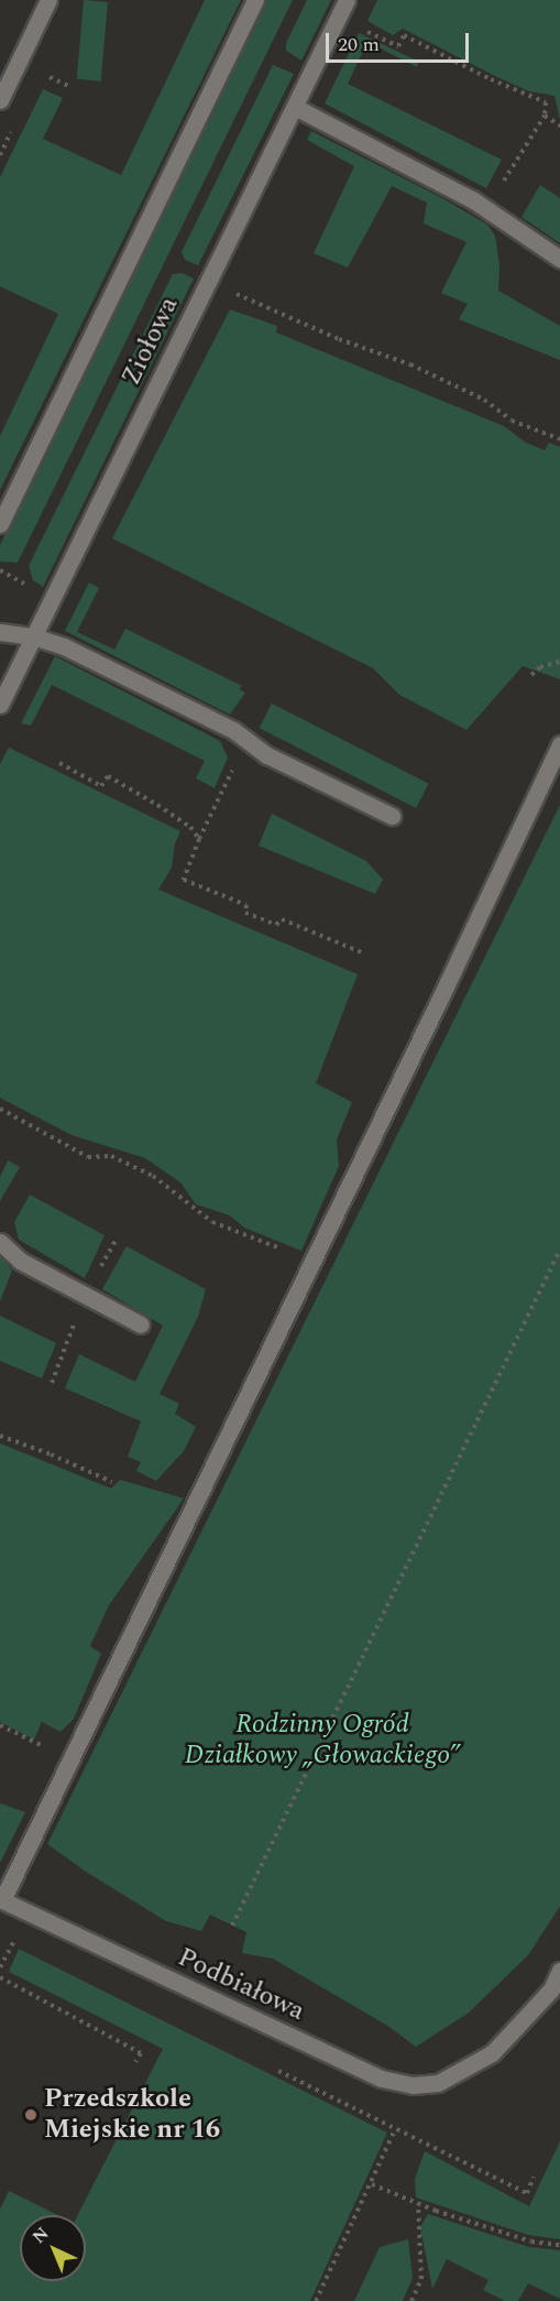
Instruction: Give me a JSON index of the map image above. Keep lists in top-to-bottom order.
{
  "streets": {
    "street": ["Ziołowa", "Podbiałowa"]
  },
  "parks": ["Rodzinny Ogród Działkowy „Głowackiego”"],
  "places": ["Przedszkole Miejskie nr 16"],
  "scale_bar": "20 m",
  "north": "top left"
}
